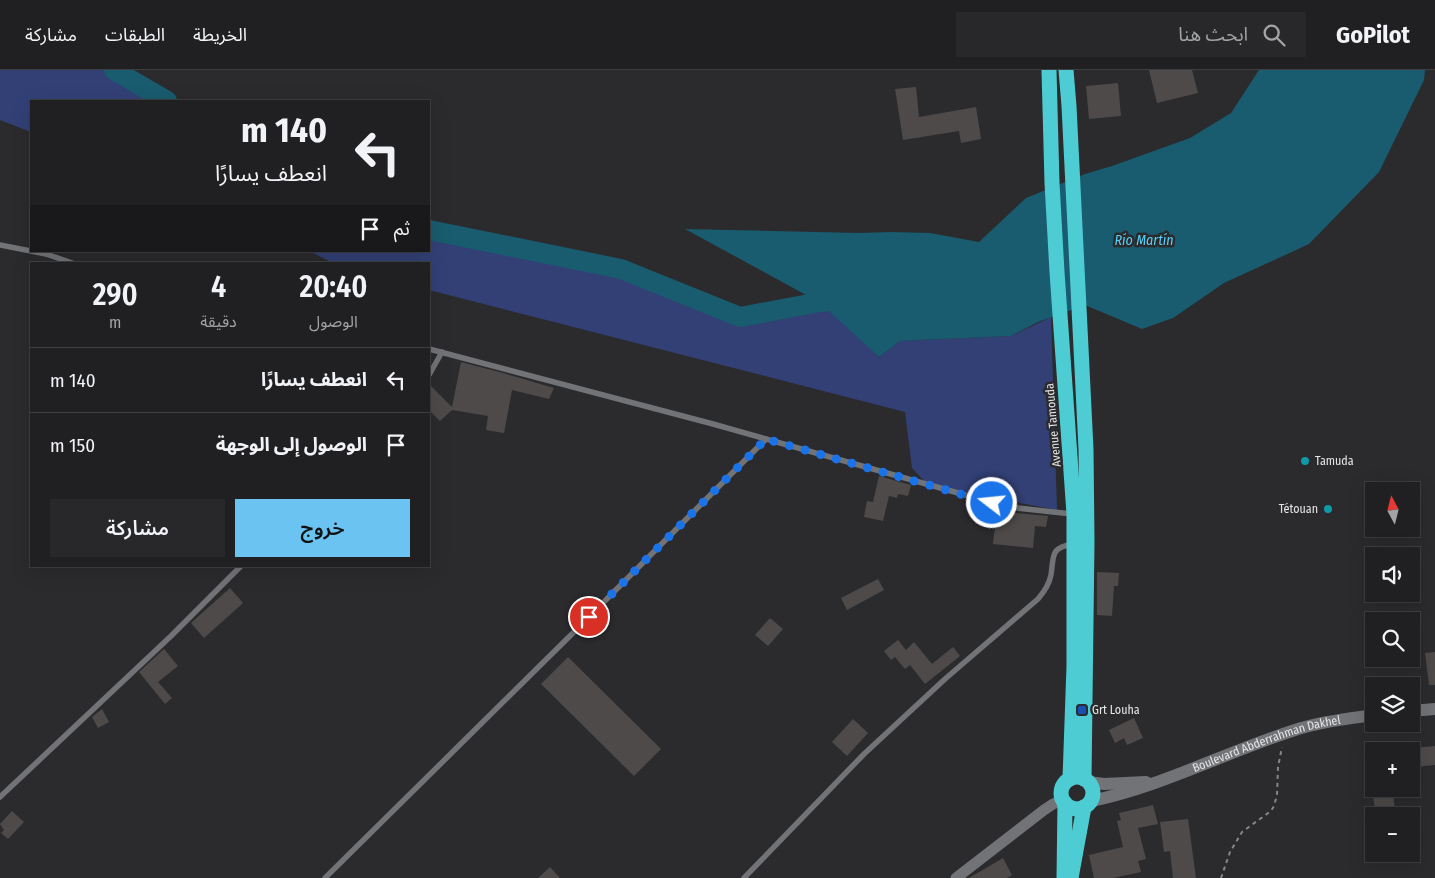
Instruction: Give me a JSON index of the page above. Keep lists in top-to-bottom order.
{
  "streets": {
    "highway": ["Avenue Tamouda"],
    "street": ["Boulevard Abderrahman Dakhel"]
  },
  "crossings": [
    ["Avenue Tamouda", "Boulevard Abderrahman Dakhel"]
  ],
  "water": ["Río Martín"],
  "places": {
    "other": ["Tamuda", "Tétouan"],
    "transit": ["Grt Louha"]
  },
  "north": "top",
  "page": {
    "header": "GoPilot",
    "search": "ابحث هنا",
    "nav": ["الخريطة", "الطبقات", "مشاركة"],
    "turn": ["140 m", "انعطف يسارًا"],
    "then": "ثم",
    "eta": [
      "20:40",
      "الوصول",
      "4",
      "دقيقة",
      "290",
      "m"
    ],
    "list": [
      {
        "name": "انعطف يسارًا",
        "value": "140 m"
      },
      {
        "name": "الوصول إلى الوجهة",
        "value": "150 m"
      }
    ],
    "map_buttons": ["+", "−"],
    "buttons": ["خروج", "مشاركة"]
  }
}
